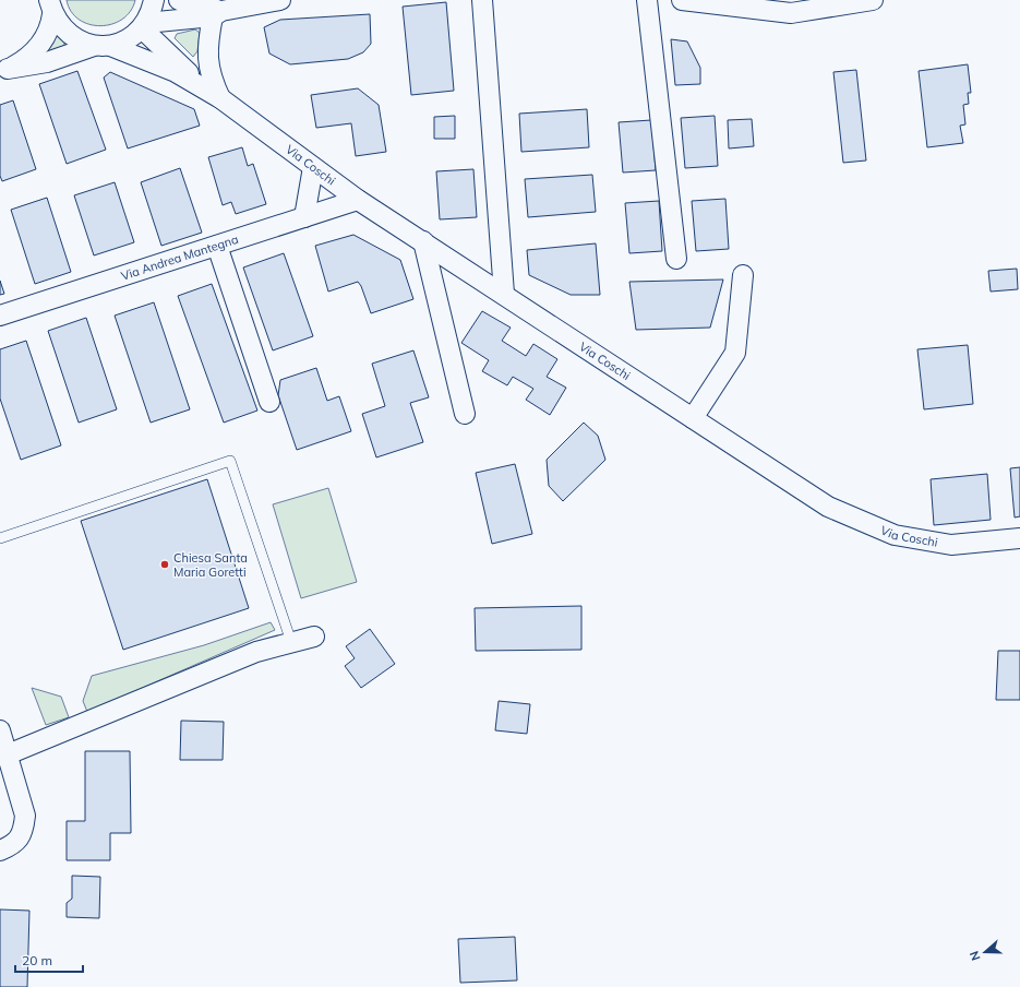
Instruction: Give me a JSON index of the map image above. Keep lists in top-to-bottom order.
{
  "streets": {
    "street": ["Via Coschi", "Via Andrea Mantegna"]
  },
  "crossings": [
    ["Via Coschi", "Via Andrea Mantegna"]
  ],
  "places": ["Chiesa Santa Maria Goretti"],
  "scale_bar": "20 m",
  "north": "left"
}
